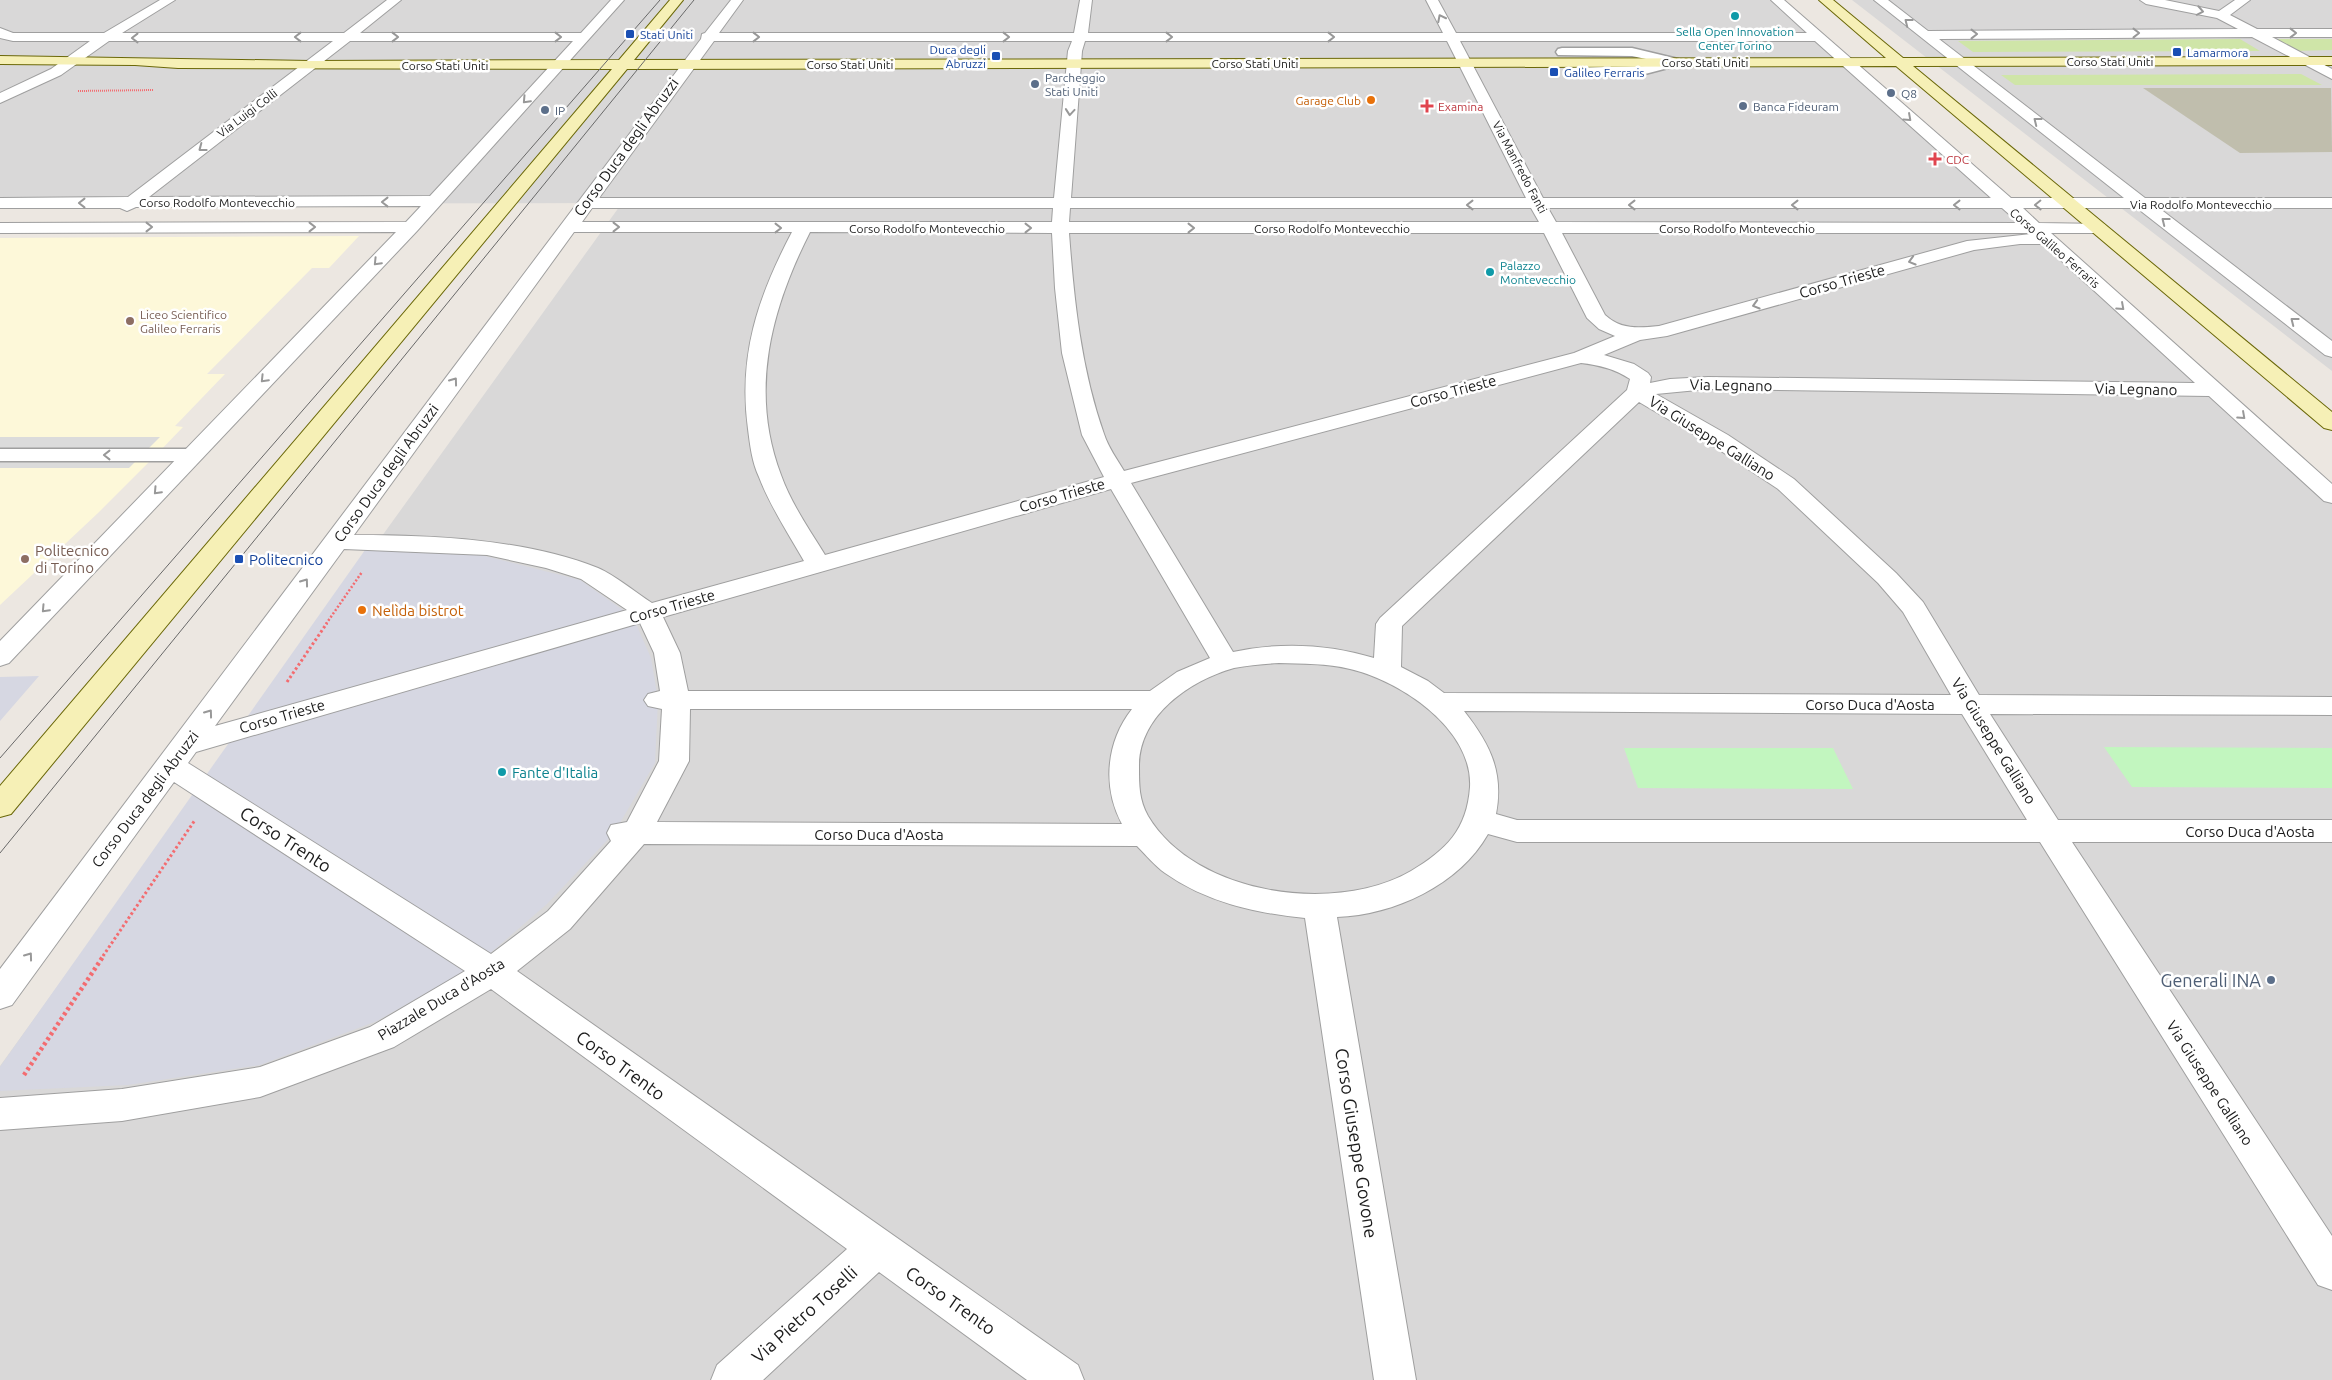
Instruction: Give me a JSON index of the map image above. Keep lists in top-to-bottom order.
{
  "streets": {
    "main road": ["Corso Stati Uniti"],
    "street": [
      "Via Luigi Colli",
      "Corso Duca degli Abruzzi",
      "Via Manfredo Fanti",
      "Corso Rodolfo Montevecchio",
      "Via Rodolfo Montevecchio",
      "Corso Galileo Ferraris",
      "Corso Trieste",
      "Via Legnano",
      "Via Giuseppe Galliano",
      "Corso Duca d'Aosta",
      "Corso Trento",
      "Piazzale Duca d'Aosta",
      "Corso Giuseppe Govone",
      "Via Pietro Toselli"
    ]
  },
  "crossings": [
    ["Corso Stati Uniti", "Via Luigi Colli"],
    ["Corso Stati Uniti", "Corso Duca degli Abruzzi"],
    ["Corso Stati Uniti", "Via Manfredo Fanti"],
    ["Corso Stati Uniti", "Corso Galileo Ferraris"],
    ["Via Luigi Colli", "Corso Rodolfo Montevecchio"],
    ["Corso Duca degli Abruzzi", "Corso Rodolfo Montevecchio"],
    ["Corso Duca degli Abruzzi", "Corso Trieste"],
    ["Corso Duca degli Abruzzi", "Corso Trento"],
    ["Via Manfredo Fanti", "Corso Rodolfo Montevecchio"],
    ["Corso Rodolfo Montevecchio", "Via Rodolfo Montevecchio"],
    ["Corso Rodolfo Montevecchio", "Corso Galileo Ferraris"],
    ["Corso Rodolfo Montevecchio", "Corso Trieste"],
    ["Corso Galileo Ferraris", "Corso Trieste"],
    ["Corso Galileo Ferraris", "Via Legnano"],
    ["Corso Trieste", "Via Giuseppe Galliano"],
    ["Corso Trieste", "Corso Trento"],
    ["Corso Trieste", "Piazzale Duca d'Aosta"],
    ["Via Legnano", "Via Giuseppe Galliano"],
    ["Via Giuseppe Galliano", "Corso Duca d'Aosta"],
    ["Corso Duca d'Aosta", "Piazzale Duca d'Aosta"],
    ["Corso Trento", "Piazzale Duca d'Aosta"],
    ["Corso Trento", "Via Pietro Toselli"]
  ],
  "places": {
    "other": [
      "Sella Open Innovation Center Torino",
      "Parcheggio Stati Uniti",
      "Q8",
      "Garage Club",
      "Banca Fideuram",
      "IP",
      "Palazzo Montevecchio",
      "Liceo Scientifico Galileo Ferraris",
      "Politecnico di Torino",
      "Nelìda bistrot",
      "Fante d'Italia",
      "Generali INA"
    ],
    "transit": [
      "Stati Uniti",
      "Lamarmora",
      "Duca degli Abruzzi",
      "Galileo Ferraris",
      "Politecnico"
    ],
    "health": ["Examina", "CDC"]
  }
}
